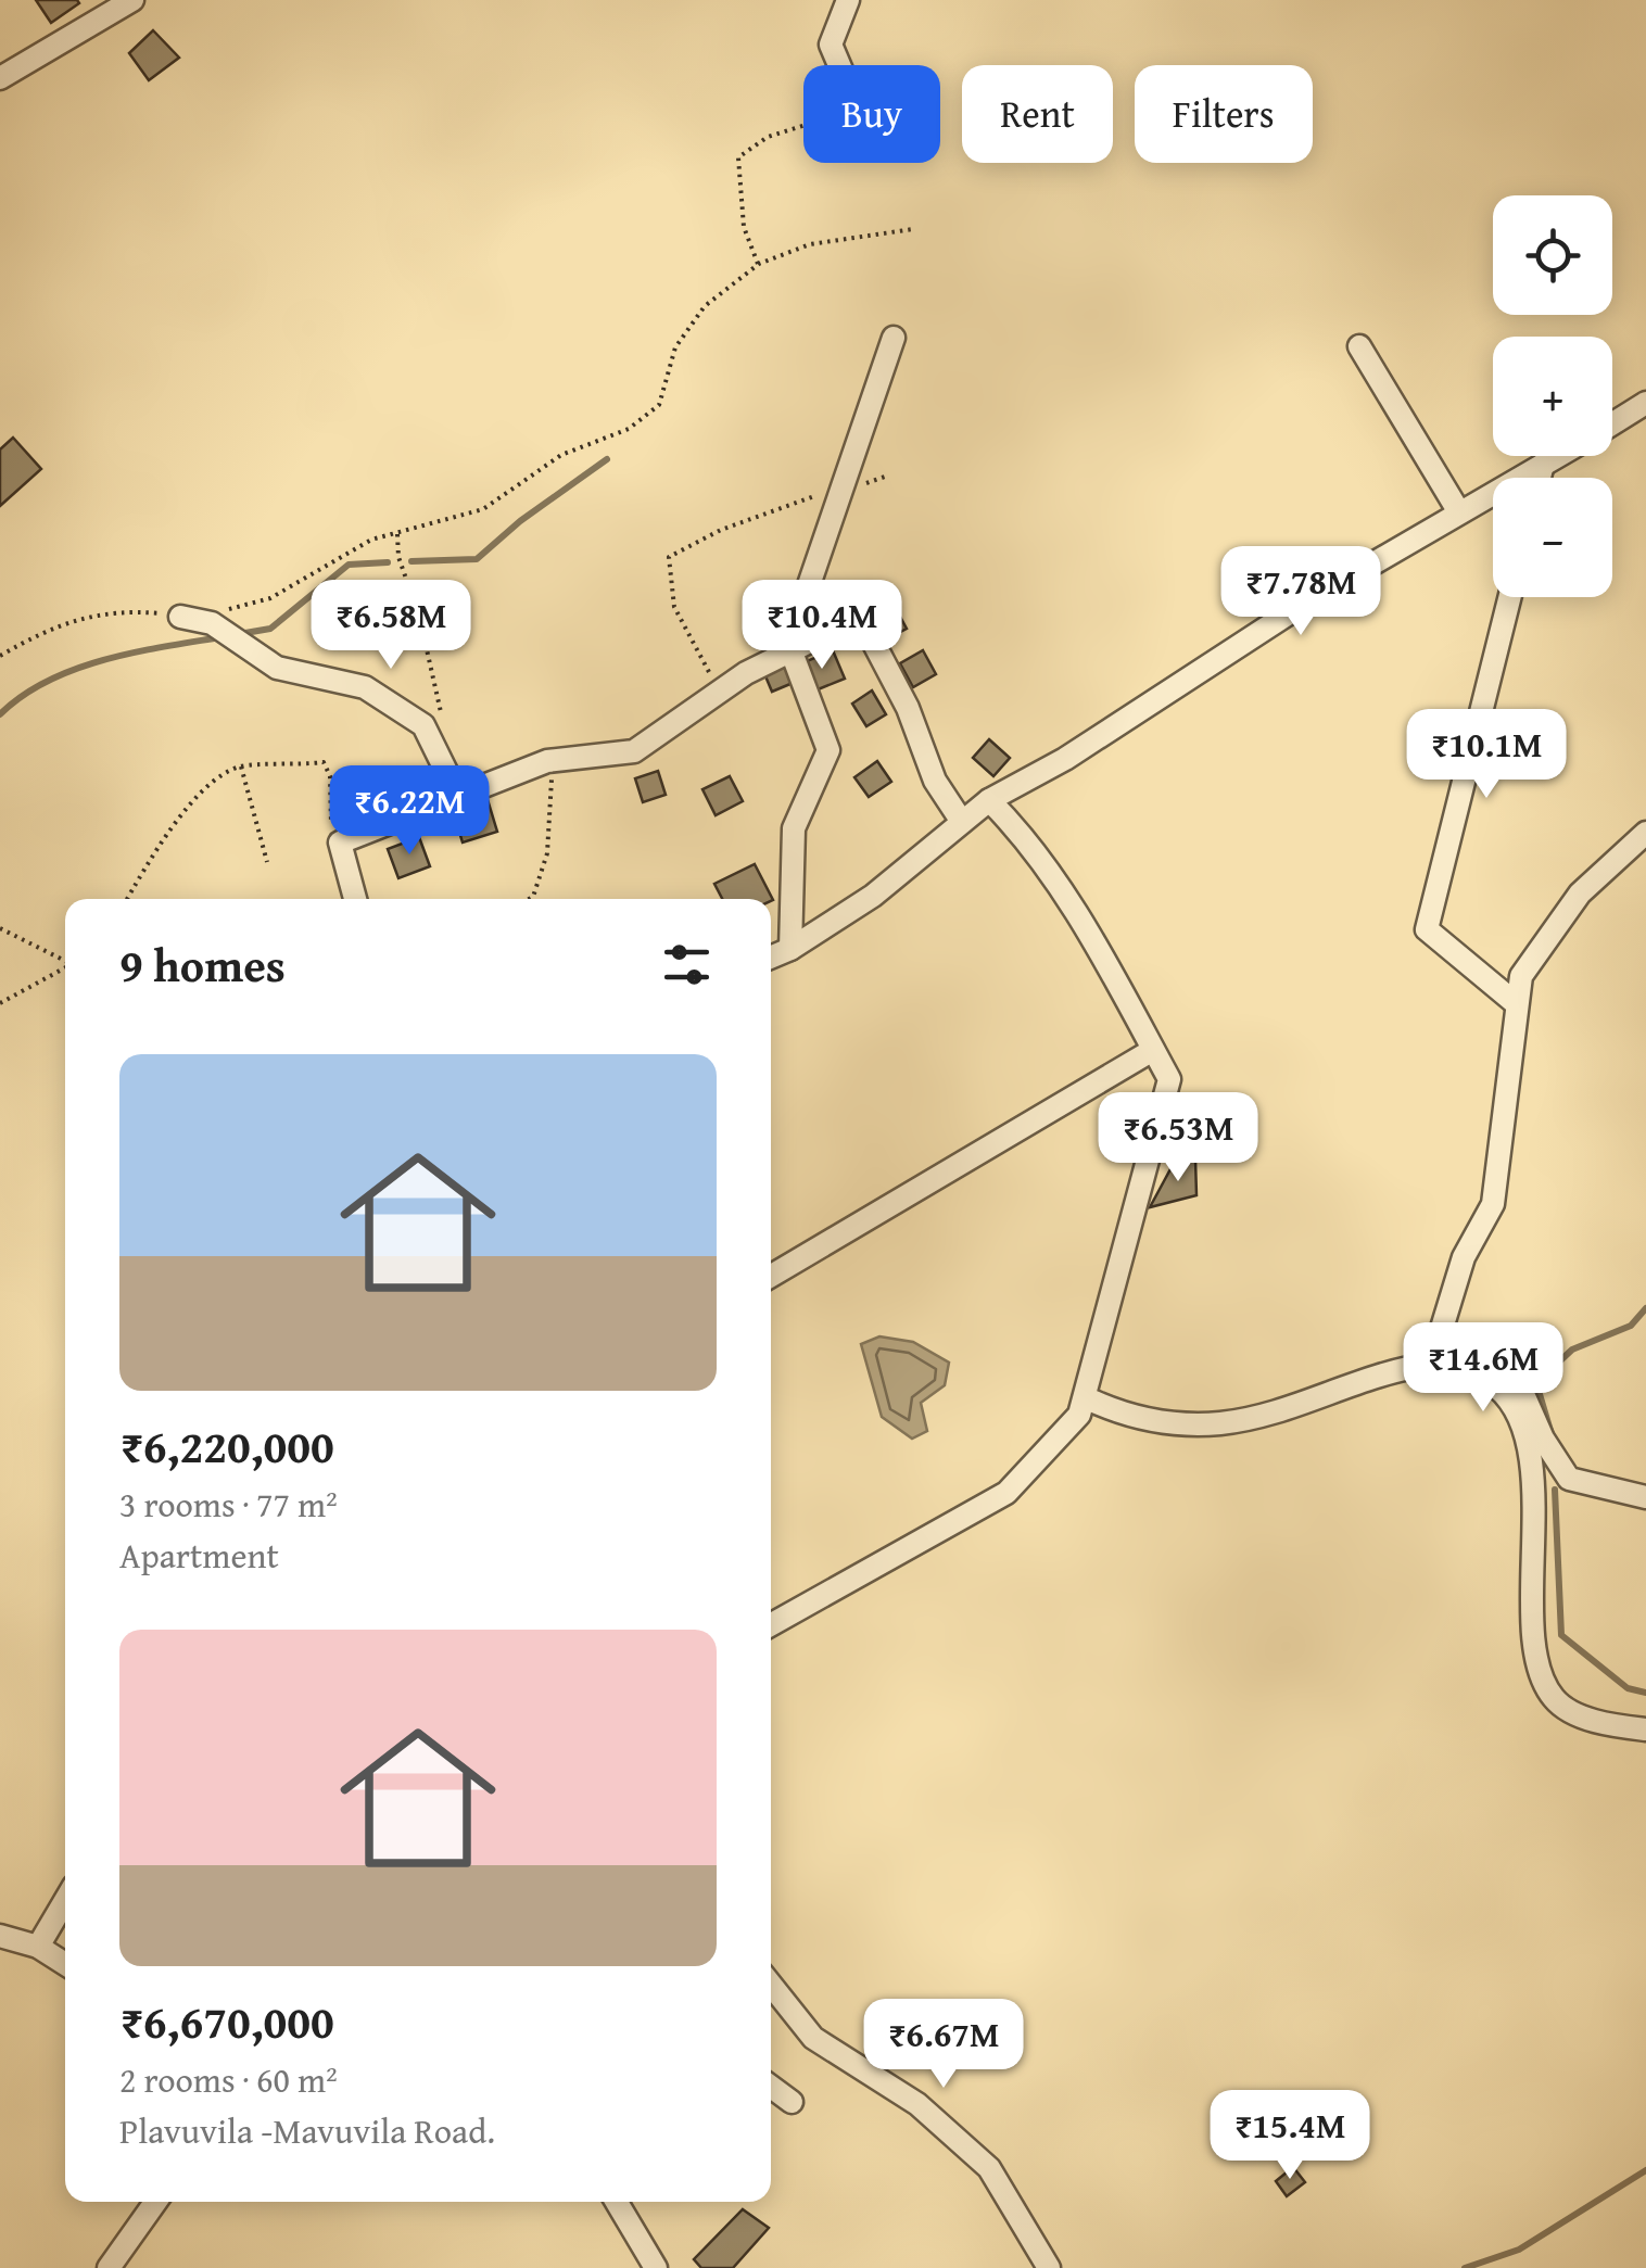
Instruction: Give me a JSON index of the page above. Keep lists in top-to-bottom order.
{
  "page": {
    "chip": ["Buy", "Rent", "Filters"],
    "map_buttons": ["+", "−"],
    "price": [
      "₹7.78M",
      "₹6.58M",
      "₹10.4M",
      "₹10.1M",
      "₹6.22M",
      "₹6.53M",
      "₹14.6M",
      "₹6.67M",
      "₹15.4M"
    ],
    "heading": "9 homes",
    "list": [
      {
        "name": "₹6,220,000",
        "note": "3 rooms · 77 m² · Apartment"
      },
      {
        "name": "₹6,670,000",
        "note": "2 rooms · 60 m² · Plavuvila -Mavuvila Road."
      }
    ]
  }
}
